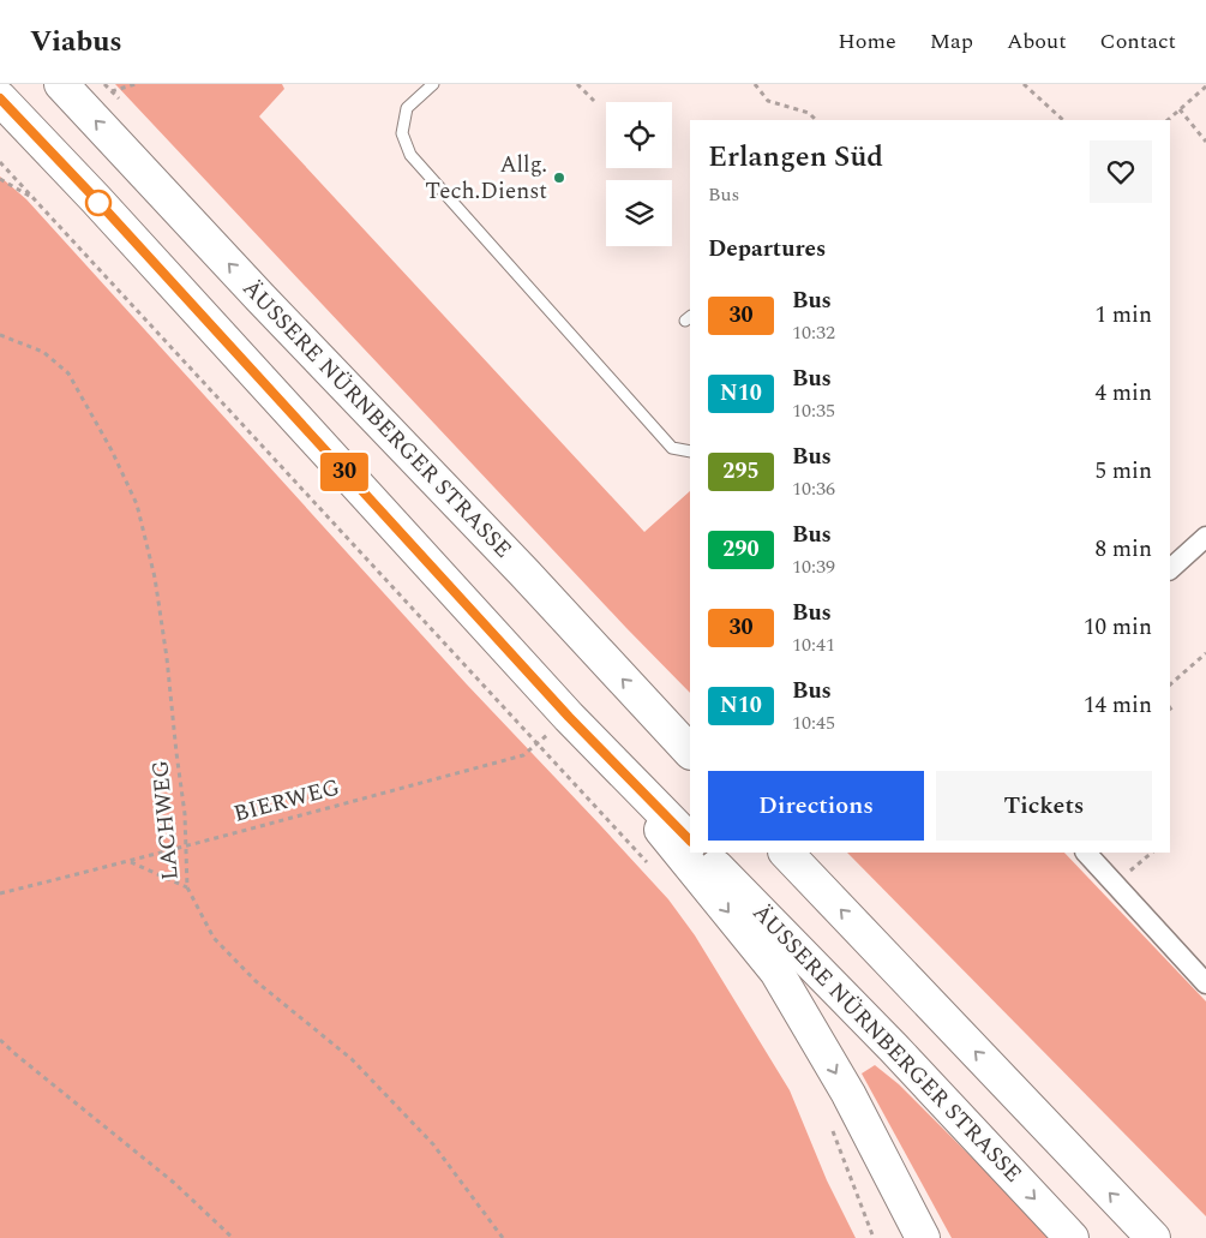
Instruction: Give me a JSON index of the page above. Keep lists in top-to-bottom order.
{
  "streets": {
    "highway": ["ÄUSSERE NÜRNBERGER STRASSE"],
    "path": ["BIERWEG", "LACHWEG"]
  },
  "crossings": [
    ["BIERWEG", "LACHWEG"]
  ],
  "places": ["Allg. Tech.Dienst"],
  "lines": ["bus line 30"],
  "page": {
    "header": "Viabus",
    "nav": [
      "Home",
      "Map",
      "About",
      "Contact"
    ],
    "on_map": "30",
    "heading": [
      ["Erlangen Süd", "Bus"],
      "Departures"
    ],
    "list": [
      {
        "mark": "30",
        "name": "Bus",
        "note": "10:32",
        "value": "1 min"
      },
      {
        "mark": "N10",
        "name": "Bus",
        "note": "10:35",
        "value": "4 min"
      },
      {
        "mark": "295",
        "name": "Bus",
        "note": "10:36",
        "value": "5 min"
      },
      {
        "mark": "290",
        "name": "Bus",
        "note": "10:39",
        "value": "8 min"
      },
      {
        "mark": "30",
        "name": "Bus",
        "note": "10:41",
        "value": "10 min"
      },
      {
        "mark": "N10",
        "name": "Bus",
        "note": "10:45",
        "value": "14 min"
      }
    ],
    "buttons": ["Directions", "Tickets"]
  }
}
